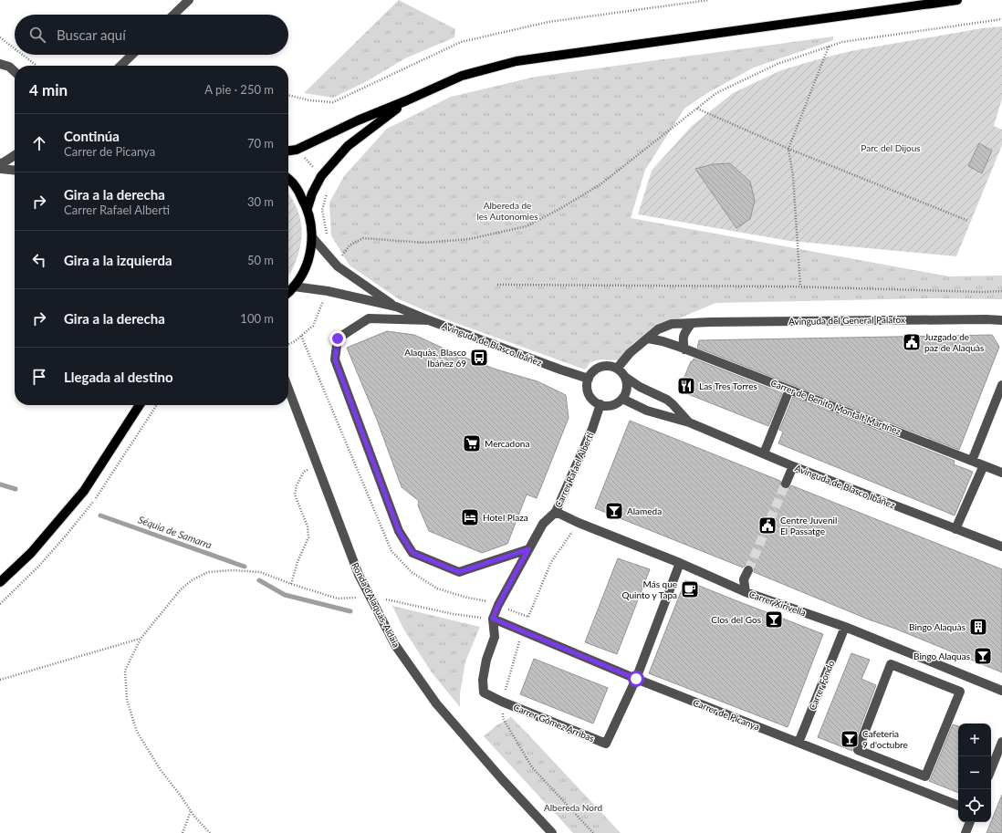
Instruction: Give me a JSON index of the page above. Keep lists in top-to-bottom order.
{
  "streets": {
    "street": [
      "Avinguda del General Palafox",
      "Avinguda de Blasco Ibáñez",
      "Carrer de Benito Montalt Martínez",
      "Carrer Rafael Alberti",
      "Carrer Xirivella",
      "Ronda d'Alaquàs-Aldaia",
      "Carrer Fondo",
      "Carrer de Picanya",
      "Carrer Gómez Arribas"
    ]
  },
  "crossings": [
    ["Avinguda del General Palafox", "Avinguda de Blasco Ibáñez"],
    ["Avinguda del General Palafox", "Carrer de Benito Montalt Martínez"],
    ["Avinguda del General Palafox", "Carrer Rafael Alberti"],
    ["Avinguda de Blasco Ibáñez", "Carrer Rafael Alberti"],
    ["Carrer Rafael Alberti", "Carrer Xirivella"],
    ["Carrer Rafael Alberti", "Carrer de Picanya"],
    ["Carrer Rafael Alberti", "Carrer Gómez Arribas"],
    ["Carrer Xirivella", "Carrer Fondo"],
    ["Carrer Xirivella", "Carrer Gómez Arribas"],
    ["Carrer Fondo", "Carrer de Picanya"],
    ["Carrer de Picanya", "Carrer Gómez Arribas"]
  ],
  "water": ["Séquia de Samarra"],
  "parks": ["Parc del Dijous", "Albereda de les Autonomies", "Albereda Nord"],
  "places": {
    "public building": ["Juzgado de paz de Alaquàs", "Centre Juvenil El Passatge"],
    "bus stop": ["Alaquàs, Blasco Ibáñez 69"],
    "restaurant": ["Las Tres Torres"],
    "supermarket": ["Mercadona"],
    "bar": [
      "Alameda",
      "Clos del Gos",
      "Bingo Alaquas",
      "Cafeteria 9 d'octubre"
    ],
    "hotel": ["Hotel Plaza"],
    "cafe": ["Más que Quinto y Tapa"],
    "building": ["Bingo Alaquàs"]
  },
  "page": {
    "search": "Buscar aquí",
    "heading": ["4 min", "A pie · 250 m"],
    "list": [
      ["Continúa", "Carrer de Picanya", "70 m"],
      ["Gira a la derecha", "Carrer Rafael Alberti", "30 m"],
      ["Gira a la izquierda", "50 m"],
      ["Gira a la derecha", "100 m"],
      "Llegada al destino"
    ],
    "map_buttons": ["+", "−"]
  }
}
